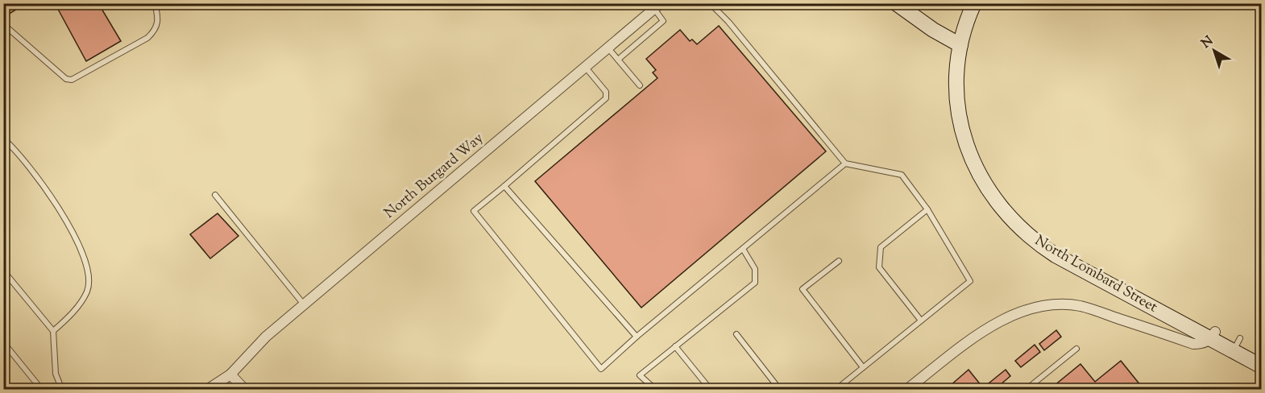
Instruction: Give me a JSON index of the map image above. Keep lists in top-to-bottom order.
{
  "streets": {
    "main road": ["North Lombard Street"],
    "street": ["North Burgard Way"]
  },
  "north": "top left"
}
